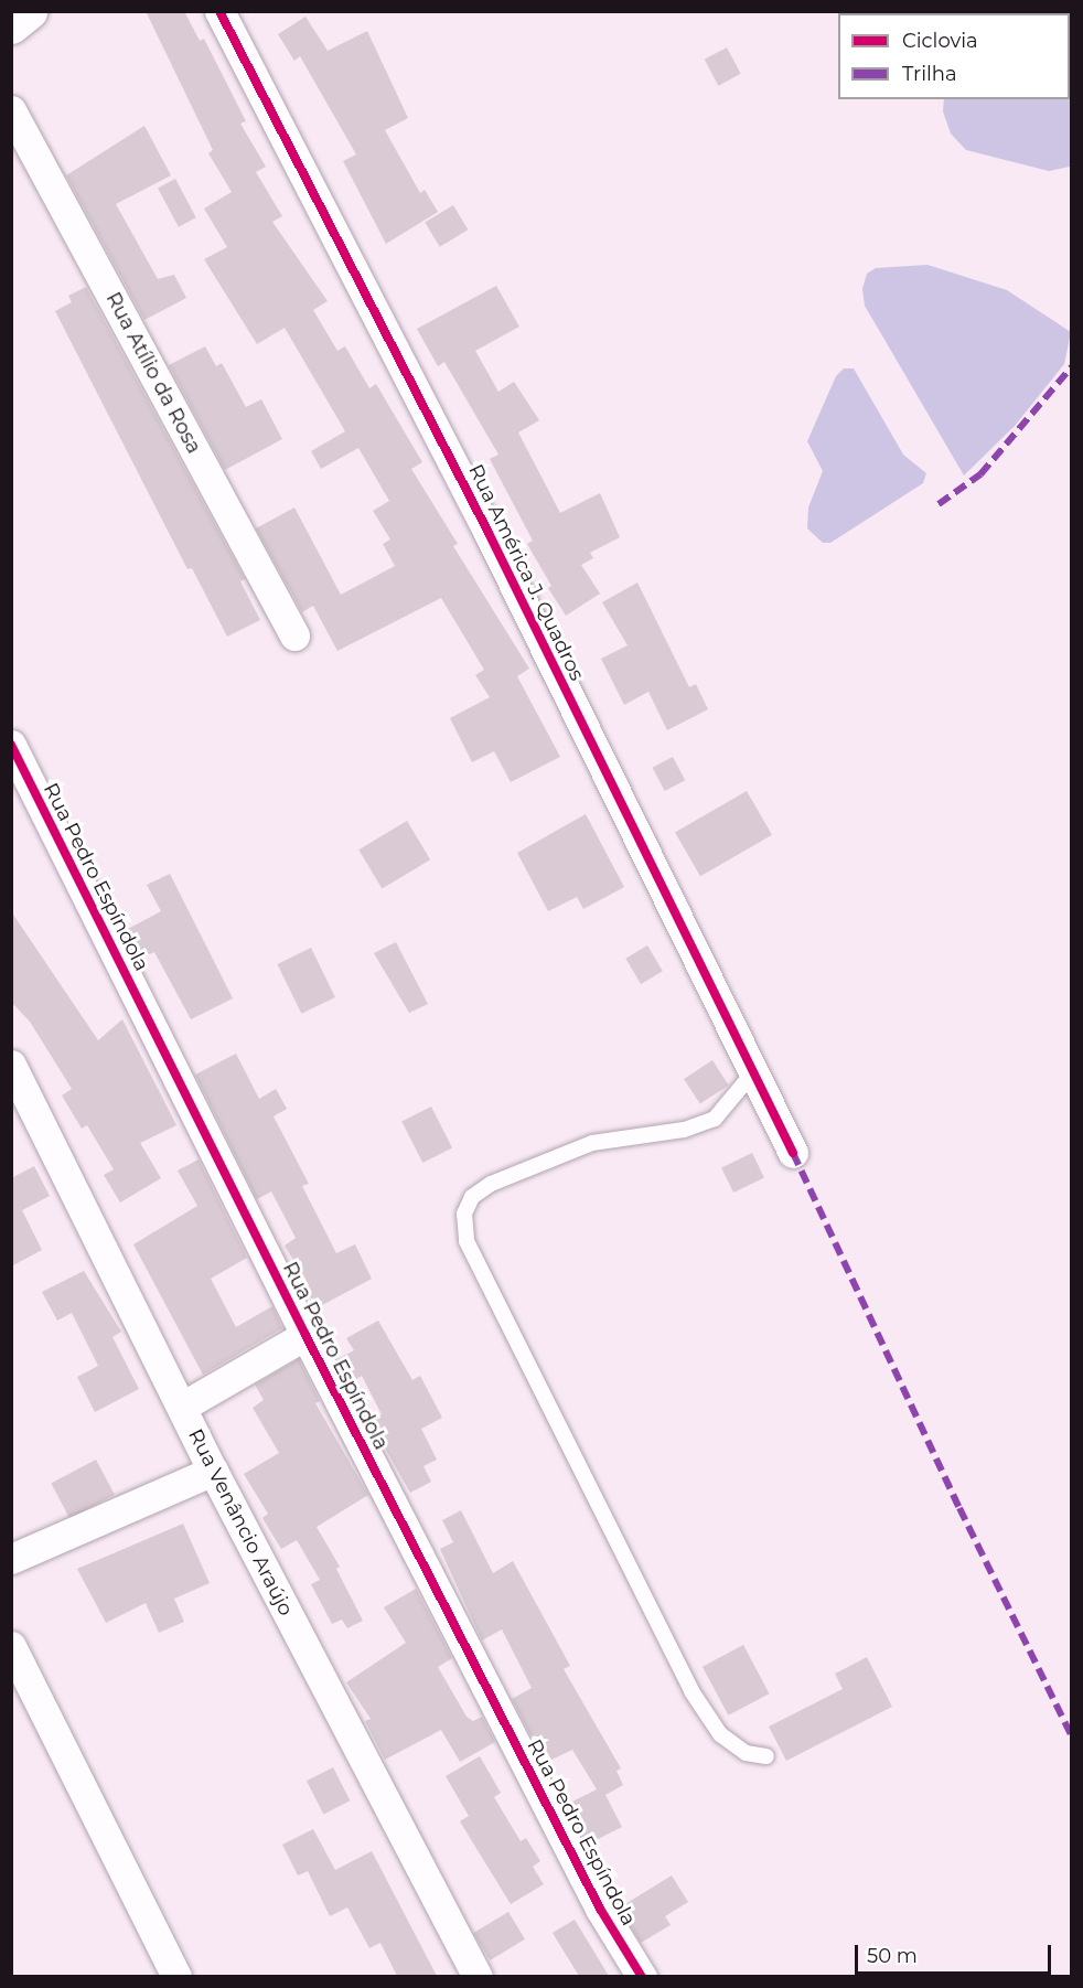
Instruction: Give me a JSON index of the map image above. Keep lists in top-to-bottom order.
{
  "streets": {
    "street": [
      "Rua Atílio da Rosa",
      "Rua América J. Quadros",
      "Rua Pedro Espíndola",
      "Rua Venâncio Araújo"
    ]
  },
  "legend": ["Ciclovia", "Trilha"],
  "scale_bar": "50 m"
}
